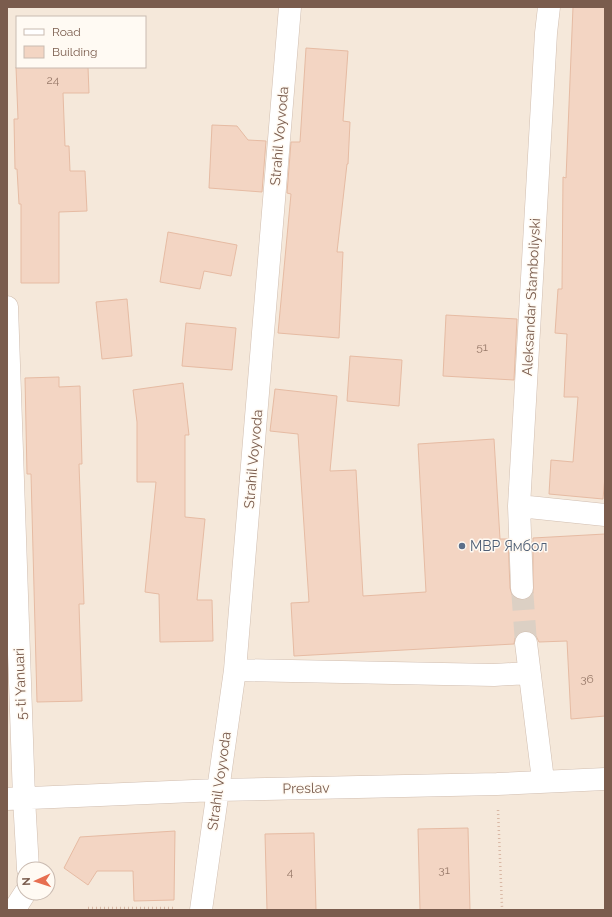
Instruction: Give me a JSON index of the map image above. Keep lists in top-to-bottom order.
{
  "streets": {
    "street": [
      "Strahil Voyvoda",
      "Aleksandar Stamboliyski",
      "5-ti Yanuari",
      "Preslav"
    ]
  },
  "crossings": [
    ["Strahil Voyvoda", "Preslav"],
    ["5-ti Yanuari", "Preslav"]
  ],
  "places": ["МВР Ямбол"],
  "house_numbers": [
    "24",
    "51",
    "36",
    "31",
    "4"
  ],
  "legend": ["Road", "Building"],
  "north": "left"
}
